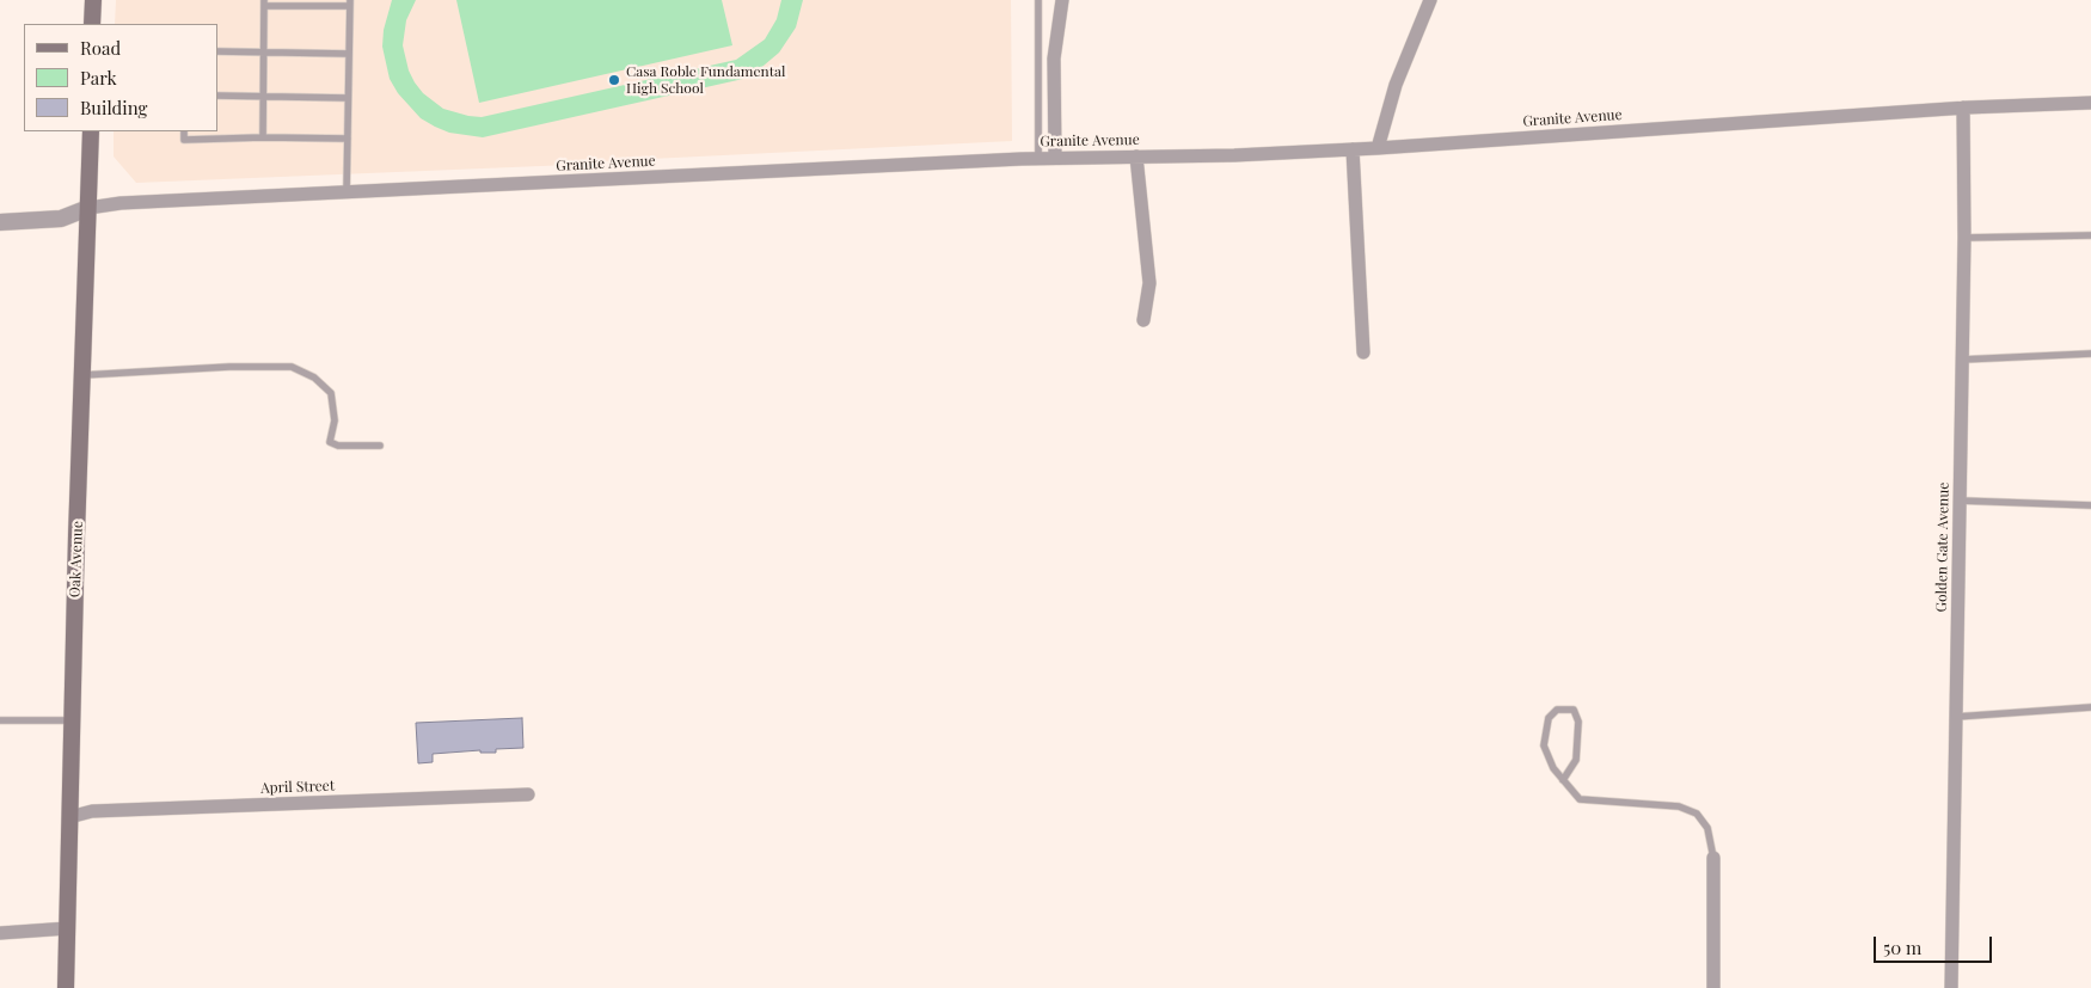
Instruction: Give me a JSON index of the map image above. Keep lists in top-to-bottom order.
{
  "streets": {
    "main road": ["Oak Avenue"],
    "street": ["Granite Avenue", "Golden Gate Avenue", "April Street"]
  },
  "crossings": [
    ["Granite Avenue", "Golden Gate Avenue"],
    ["Granite Avenue", "Oak Avenue"],
    ["Oak Avenue", "April Street"]
  ],
  "places": ["Casa Roble Fundamental High School"],
  "legend": ["Road", "Park", "Building"],
  "scale_bar": "50 m"
}
